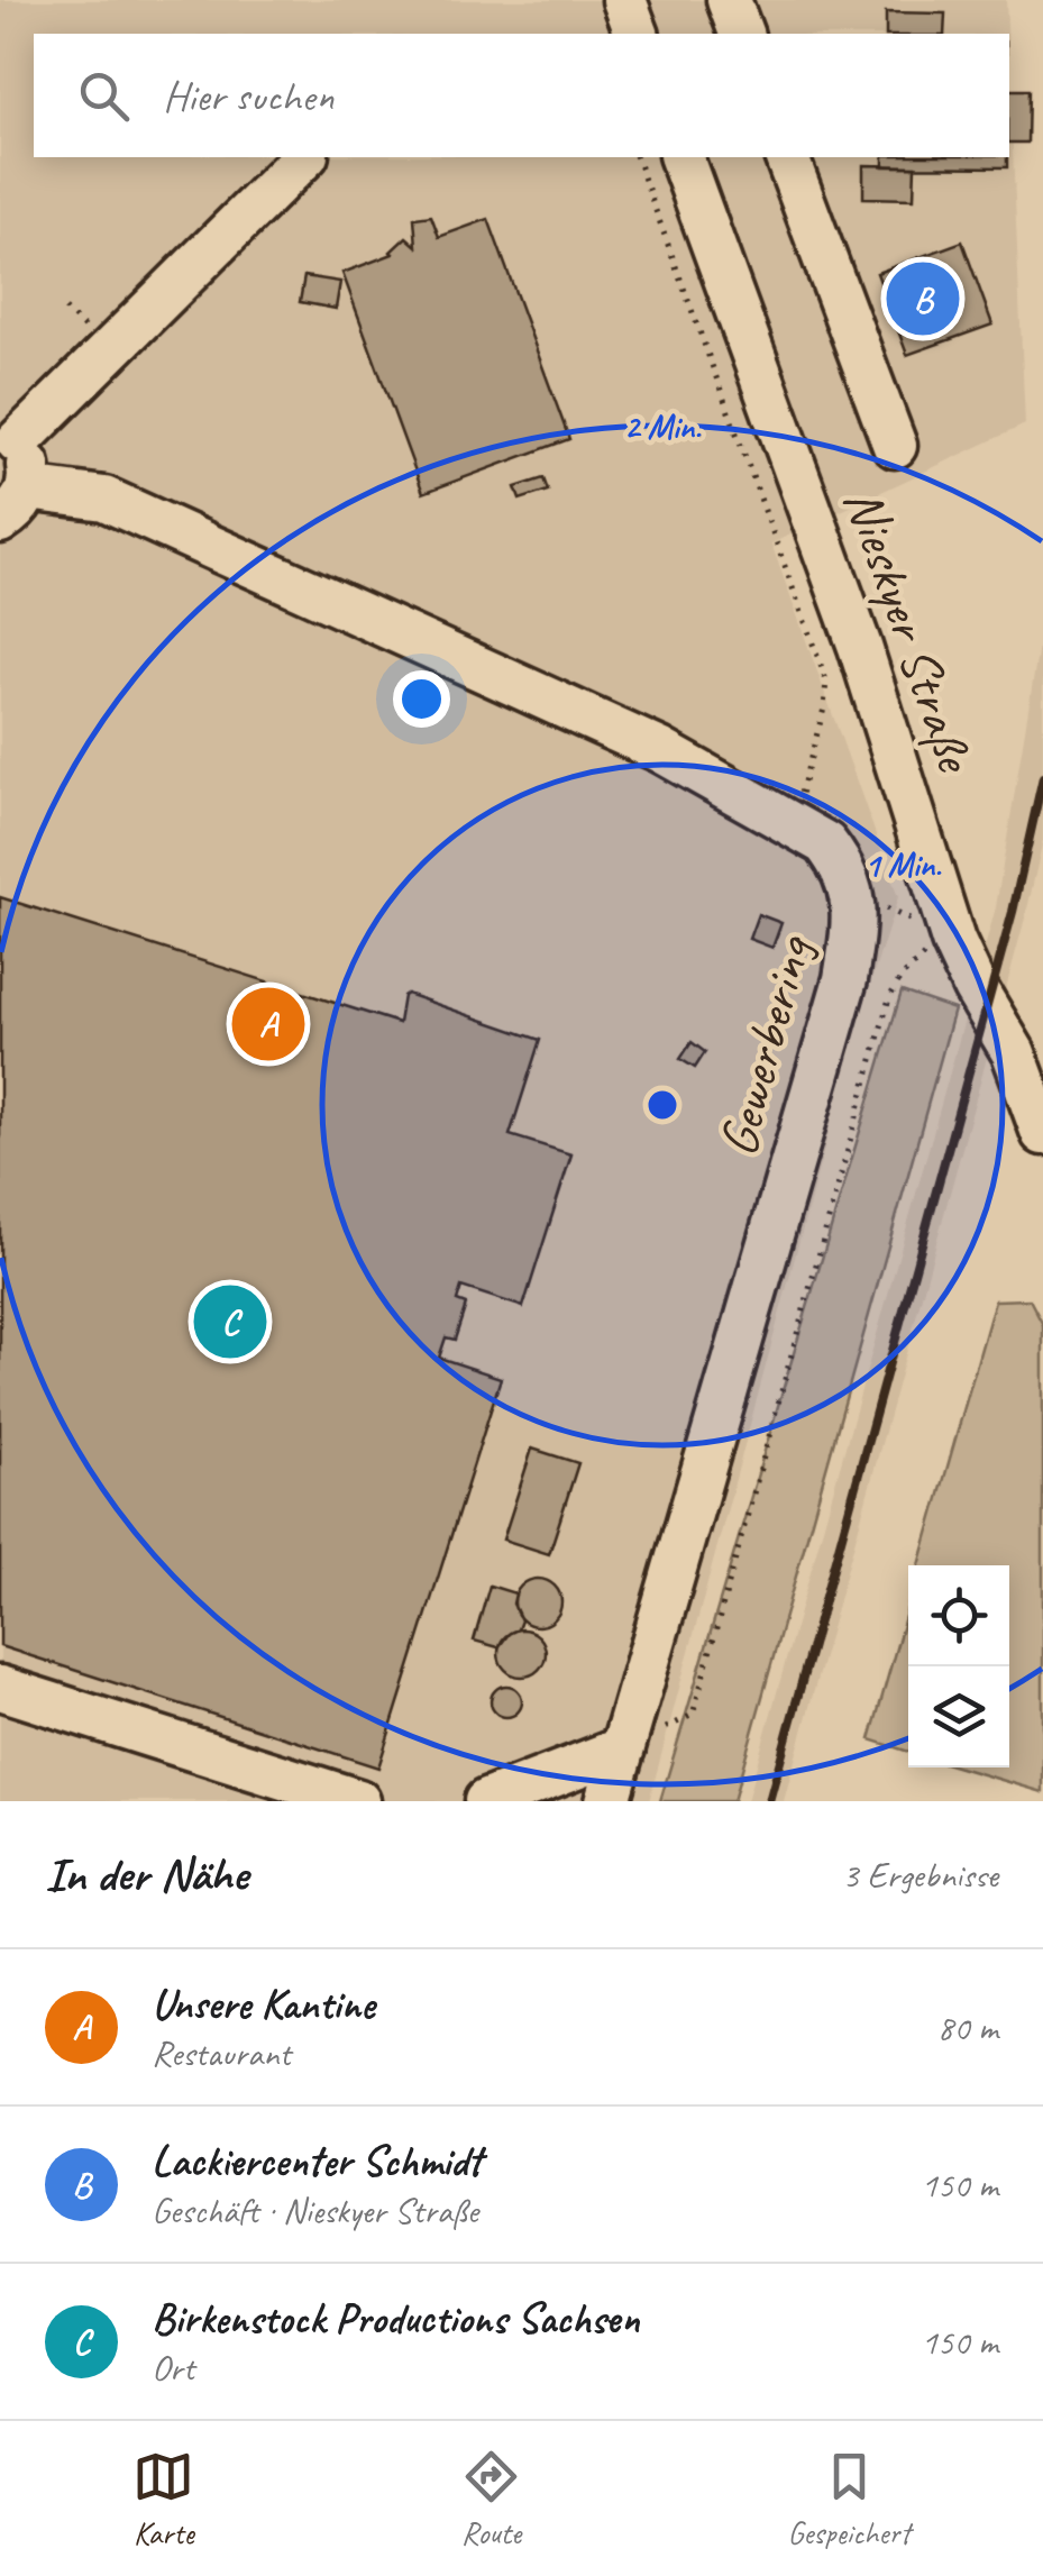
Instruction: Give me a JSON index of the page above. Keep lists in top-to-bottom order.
{
  "streets": {
    "street": ["Nieskyer Straße", "Gewerbering"]
  },
  "page": {
    "search": "Hier suchen",
    "pins": ["B", "A", "C"],
    "heading": ["In der Nähe", "3 Ergebnisse"],
    "list": [
      {
        "mark": "A",
        "name": "Unsere Kantine",
        "note": "Restaurant",
        "value": "80 m"
      },
      {
        "mark": "B",
        "name": "Lackiercenter Schmidt",
        "note": "Geschäft · Nieskyer Straße",
        "value": "150 m"
      },
      {
        "mark": "C",
        "name": "Birkenstock Productions Sachsen",
        "note": "Ort",
        "value": "150 m"
      }
    ],
    "nav": ["Karte", "Route", "Gespeichert"]
  },
  "rings": ["2 Min.", "1 Min."]
}
